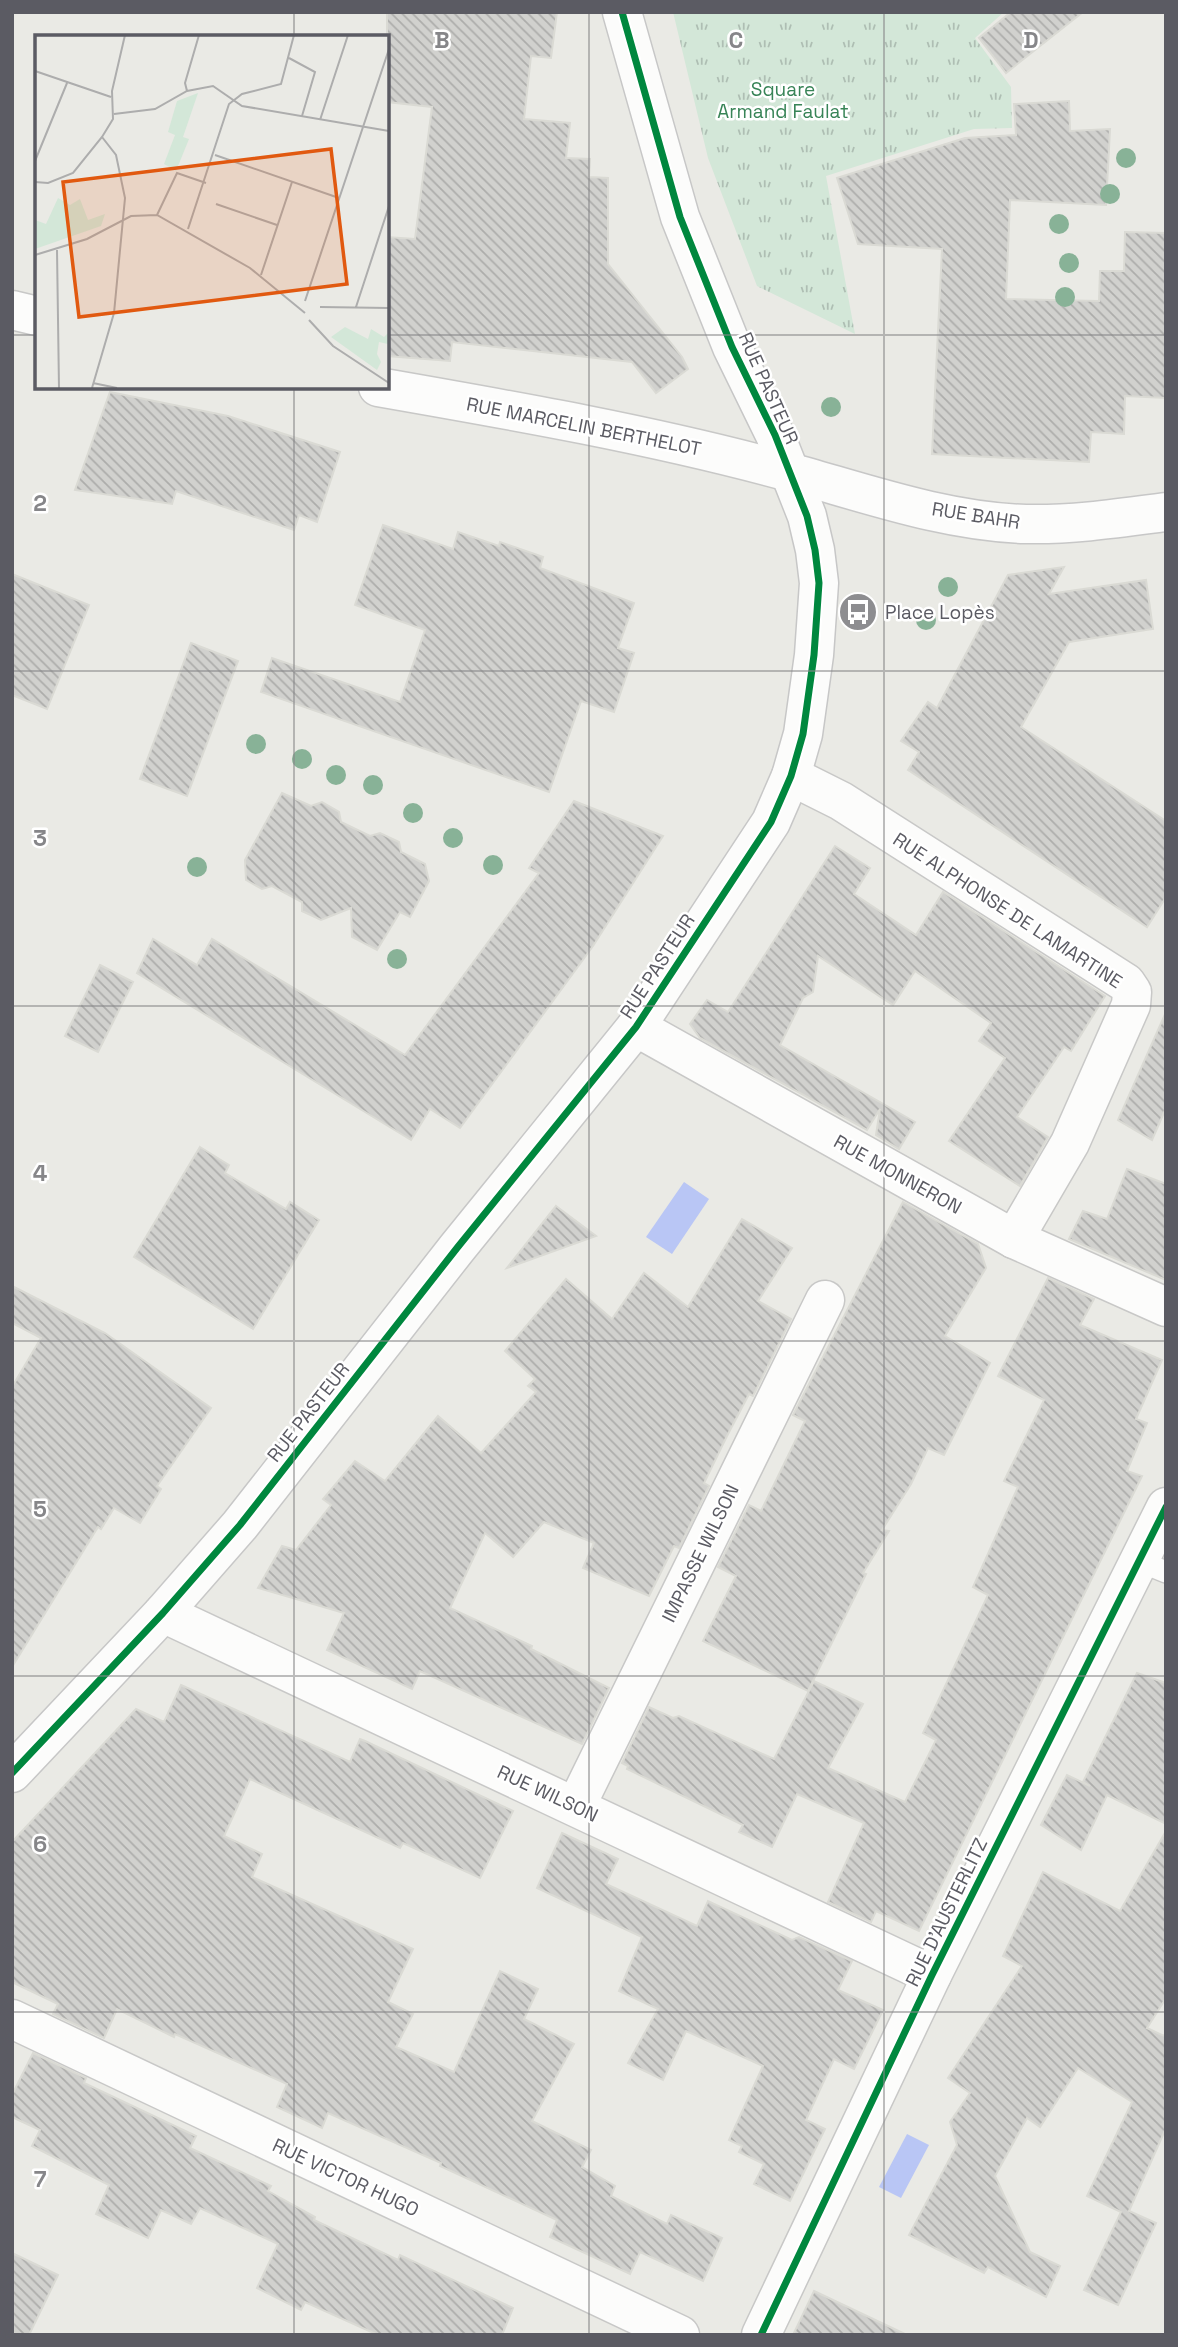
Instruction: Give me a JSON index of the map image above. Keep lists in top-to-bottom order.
{
  "streets": {
    "street": [
      "RUE PASTEUR",
      "RUE MARCELIN BERTHELOT",
      "RUE BAHR",
      "RUE ALPHONSE DE LAMARTINE",
      "RUE MONNERON",
      "IMPASSE WILSON",
      "RUE WILSON",
      "RUE D'AUSTERLITZ",
      "RUE VICTOR HUGO"
    ]
  },
  "crossings": [
    ["RUE PASTEUR", "RUE MARCELIN BERTHELOT"],
    ["RUE PASTEUR", "RUE BAHR"],
    ["RUE PASTEUR", "RUE ALPHONSE DE LAMARTINE"],
    ["RUE PASTEUR", "RUE MONNERON"],
    ["RUE PASTEUR", "RUE WILSON"],
    ["RUE MARCELIN BERTHELOT", "RUE BAHR"],
    ["RUE ALPHONSE DE LAMARTINE", "RUE MONNERON"],
    ["IMPASSE WILSON", "RUE WILSON"],
    ["RUE WILSON", "RUE D'AUSTERLITZ"]
  ],
  "parks": ["Square Armand Faulat"],
  "places": {
    "bus stop": ["Place Lopès"]
  },
  "grid": {
    "columns": ["B", "C", "D"],
    "rows": [
      "2",
      "3",
      "4",
      "5",
      "6",
      "7"
    ]
  }
}
